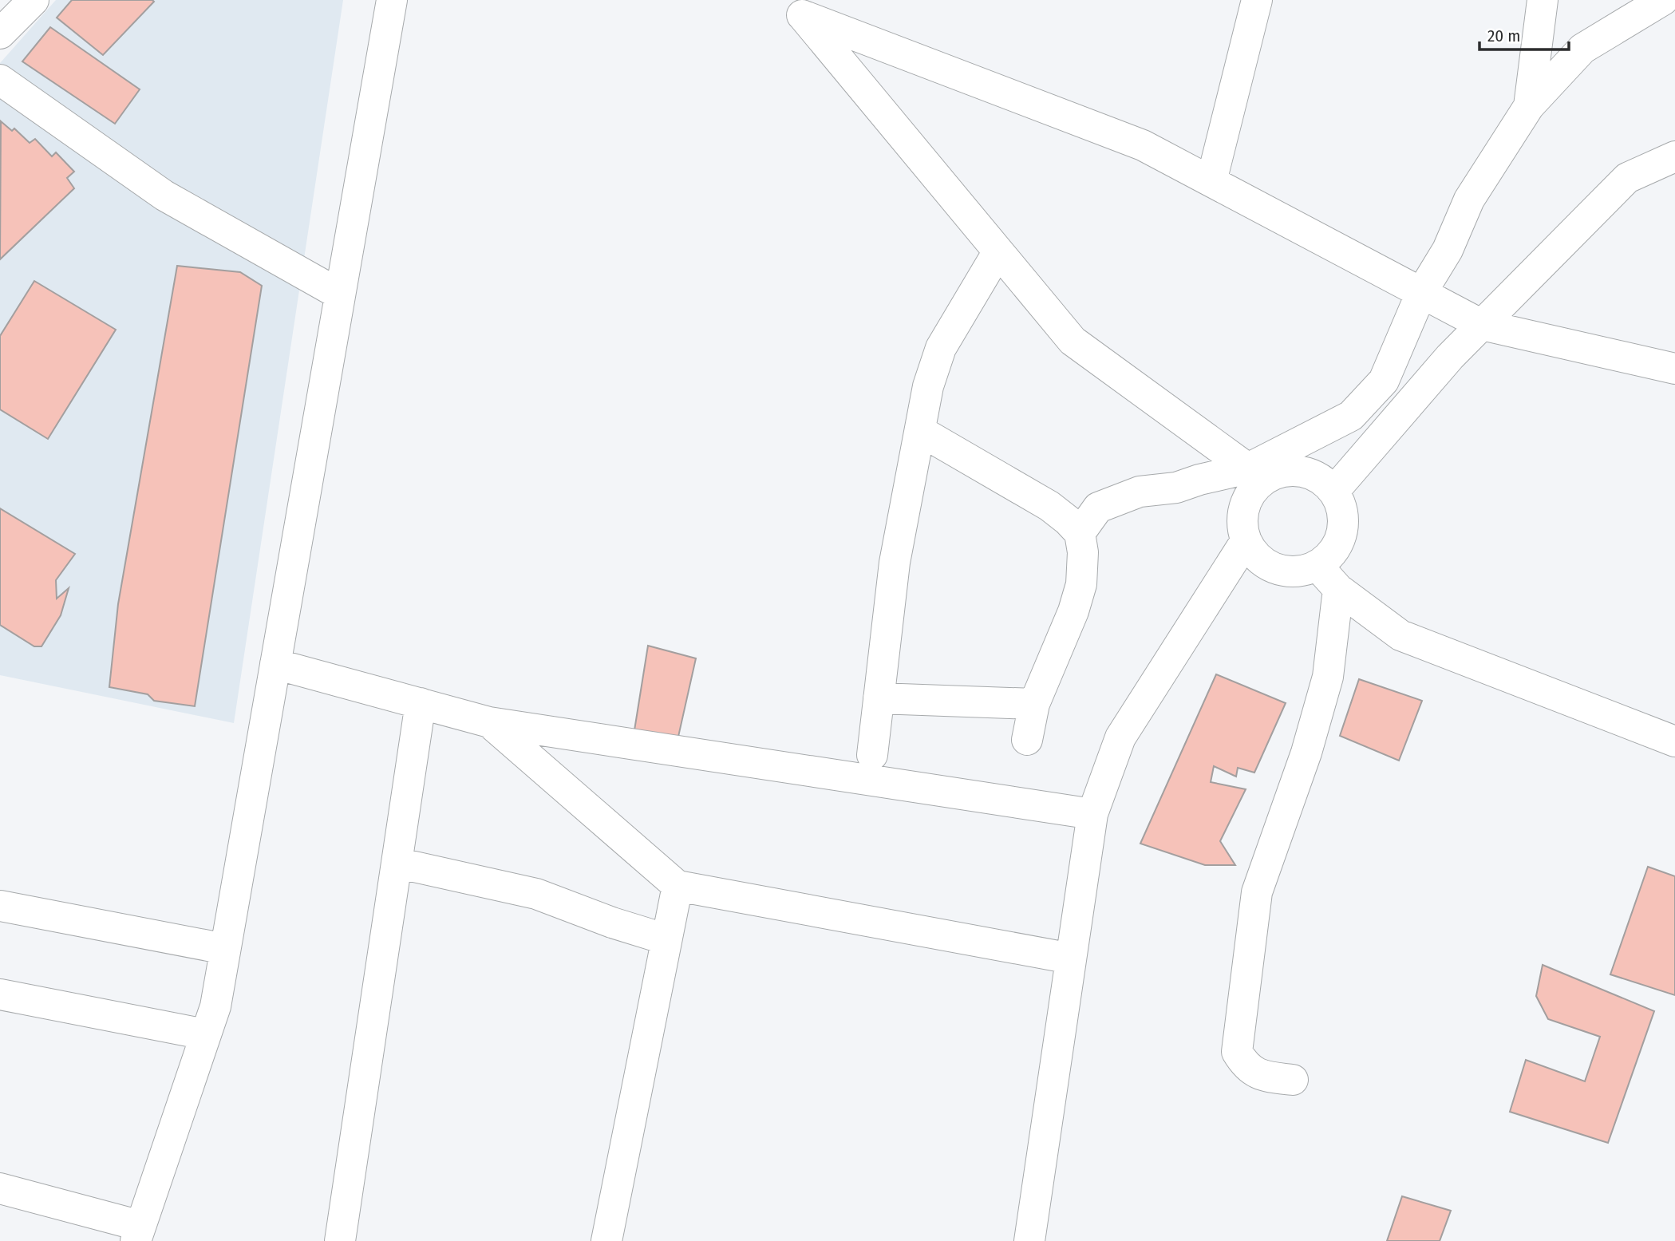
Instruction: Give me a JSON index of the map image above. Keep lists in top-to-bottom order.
{
  "scale_bar": "20 m"
}
